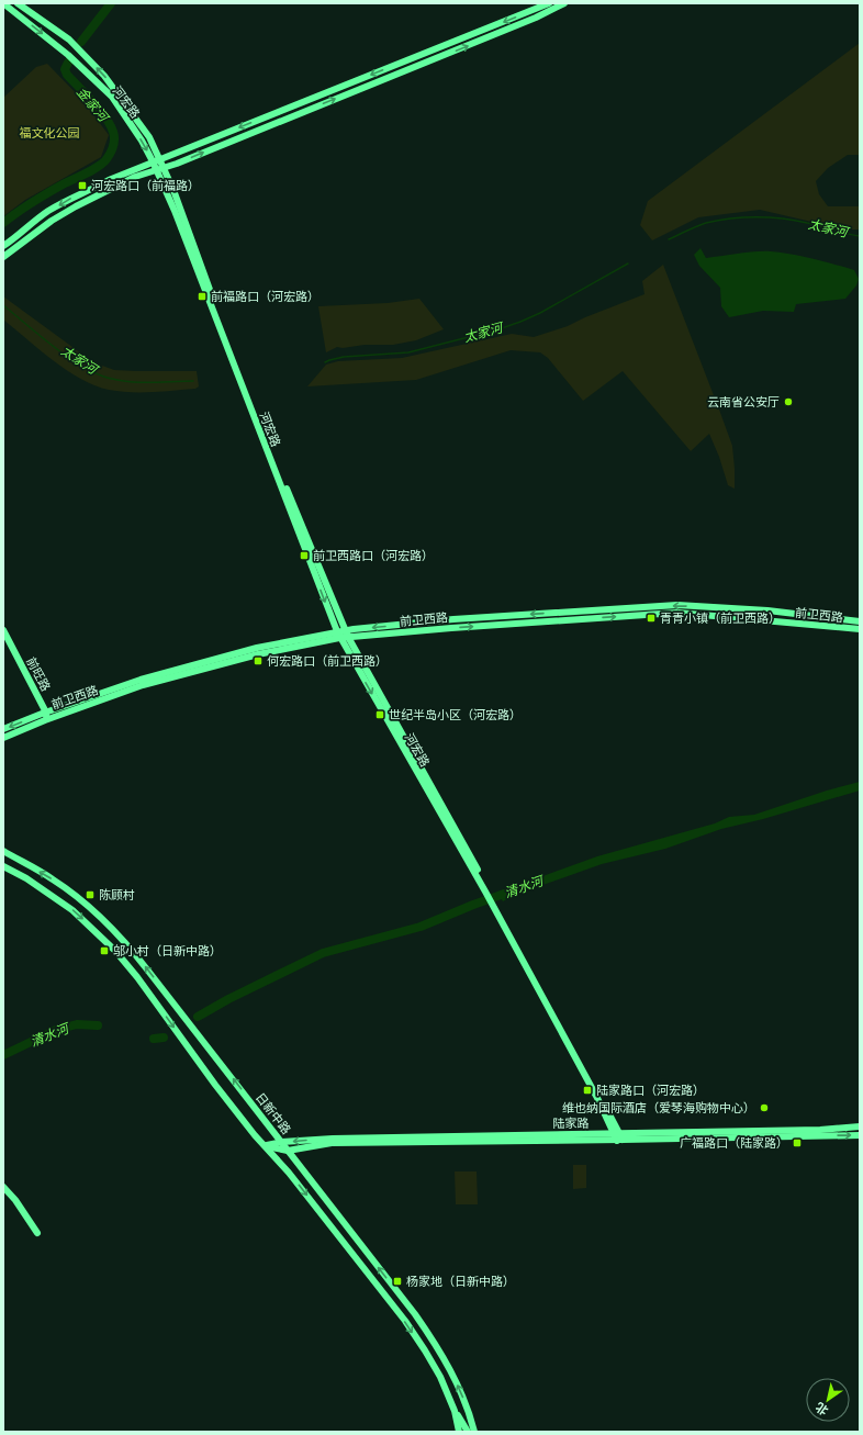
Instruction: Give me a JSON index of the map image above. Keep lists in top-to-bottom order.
{
  "streets": {
    "street": [
      "河宏路",
      "前卫西路",
      "前旺路",
      "日新中路",
      "陆家路"
    ]
  },
  "crossings": [
    ["河宏路", "前卫西路"],
    ["前卫西路", "前旺路"],
    ["日新中路", "陆家路"]
  ],
  "water": ["金家河", "太家河", "清水河"],
  "parks": ["福文化公园"],
  "places": {
    "transit": [
      "河宏路口（前福路）",
      "前福路口（河宏路）",
      "前卫西路口（河宏路）",
      "青青小镇（前卫西路）",
      "何宏路口（前卫西路）",
      "世纪半岛小区（河宏路）",
      "陈顾村",
      "邬小村（日新中路）",
      "陆家路口（河宏路）",
      "广福路口（陆家路）",
      "杨家地（日新中路）"
    ],
    "other": ["云南省公安厅", "维也纳国际酒店（爱琴海购物中心）"]
  },
  "north": "bottom left"
}
